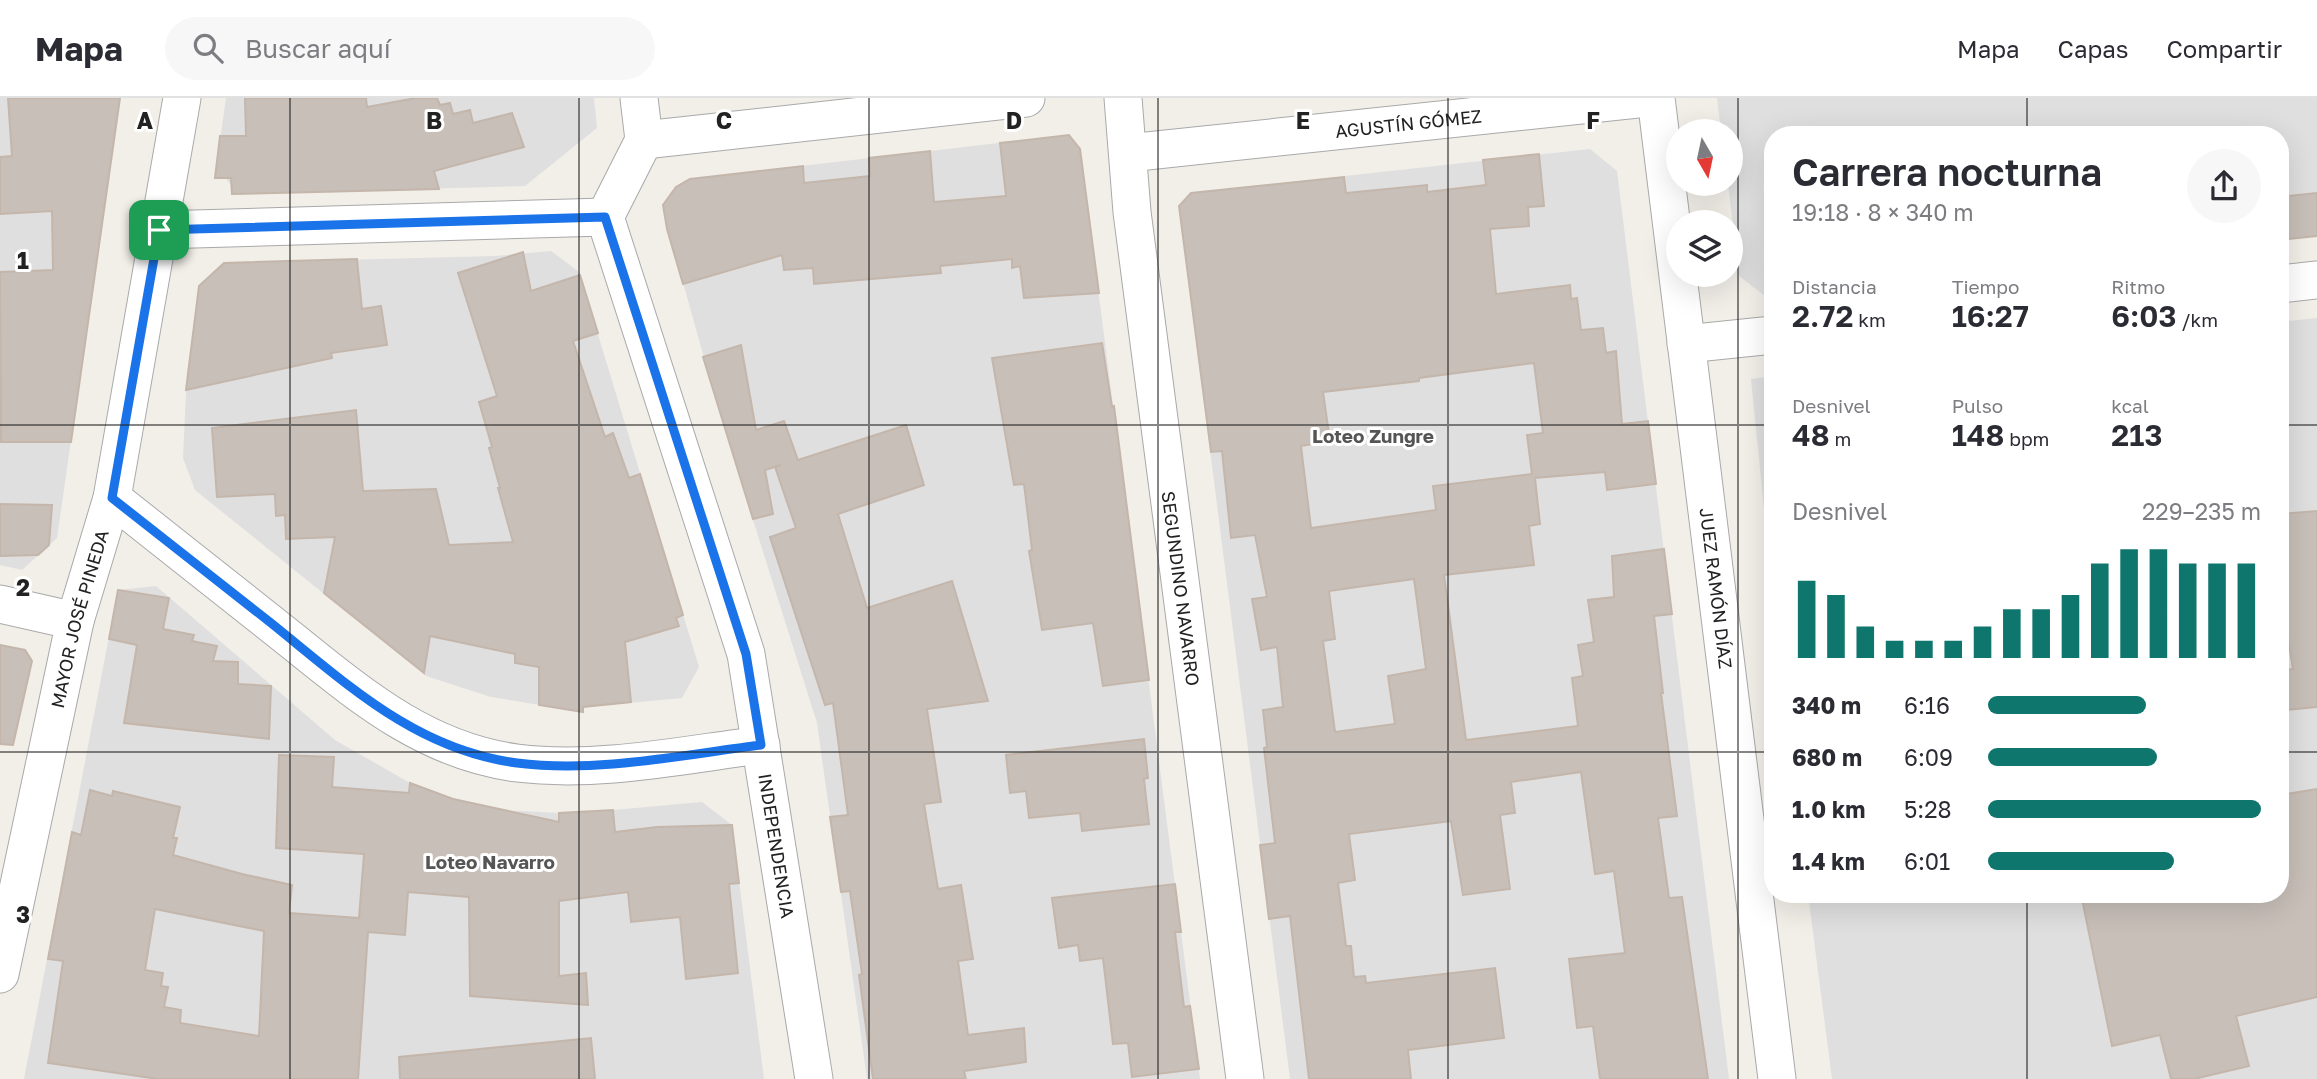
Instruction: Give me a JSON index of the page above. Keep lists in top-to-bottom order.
{
  "streets": {
    "street": [
      "AGUSTÍN GÓMEZ",
      "JUEZ RAMÓN DÍAZ",
      "SEGUNDINO NAVARRO",
      "MAYOR JOSÉ PINEDA",
      "INDEPENDENCIA"
    ]
  },
  "crossings": [
    ["AGUSTÍN GÓMEZ", "SEGUNDINO NAVARRO"]
  ],
  "districts": ["Loteo Zungre", "Loteo Navarro"],
  "north": "bottom",
  "page": {
    "header": "Mapa",
    "search": "Buscar aquí",
    "nav": ["Mapa", "Capas", "Compartir"],
    "heading": ["Carrera nocturna", "19:18 · 8 × 340 m"],
    "stats": [
      ["Distancia", "2.72 km"],
      ["Tiempo", "16:27"],
      ["Ritmo", "6:03 /km"],
      ["Desnivel", "48 m"],
      ["Pulso", "148 bpm"],
      ["kcal", "213"]
    ],
    "chart": ["Desnivel", "229–235 m"],
    "list": [
      {
        "name": "340 m",
        "note": "6:16"
      },
      {
        "name": "680 m",
        "note": "6:09"
      },
      {
        "name": "1.0 km",
        "note": "5:28"
      },
      {
        "name": "1.4 km",
        "note": "6:01"
      }
    ]
  },
  "grid": {
    "columns": [
      "A",
      "B",
      "C",
      "D",
      "E",
      "F"
    ],
    "rows": ["1", "2", "3"]
  }
}
